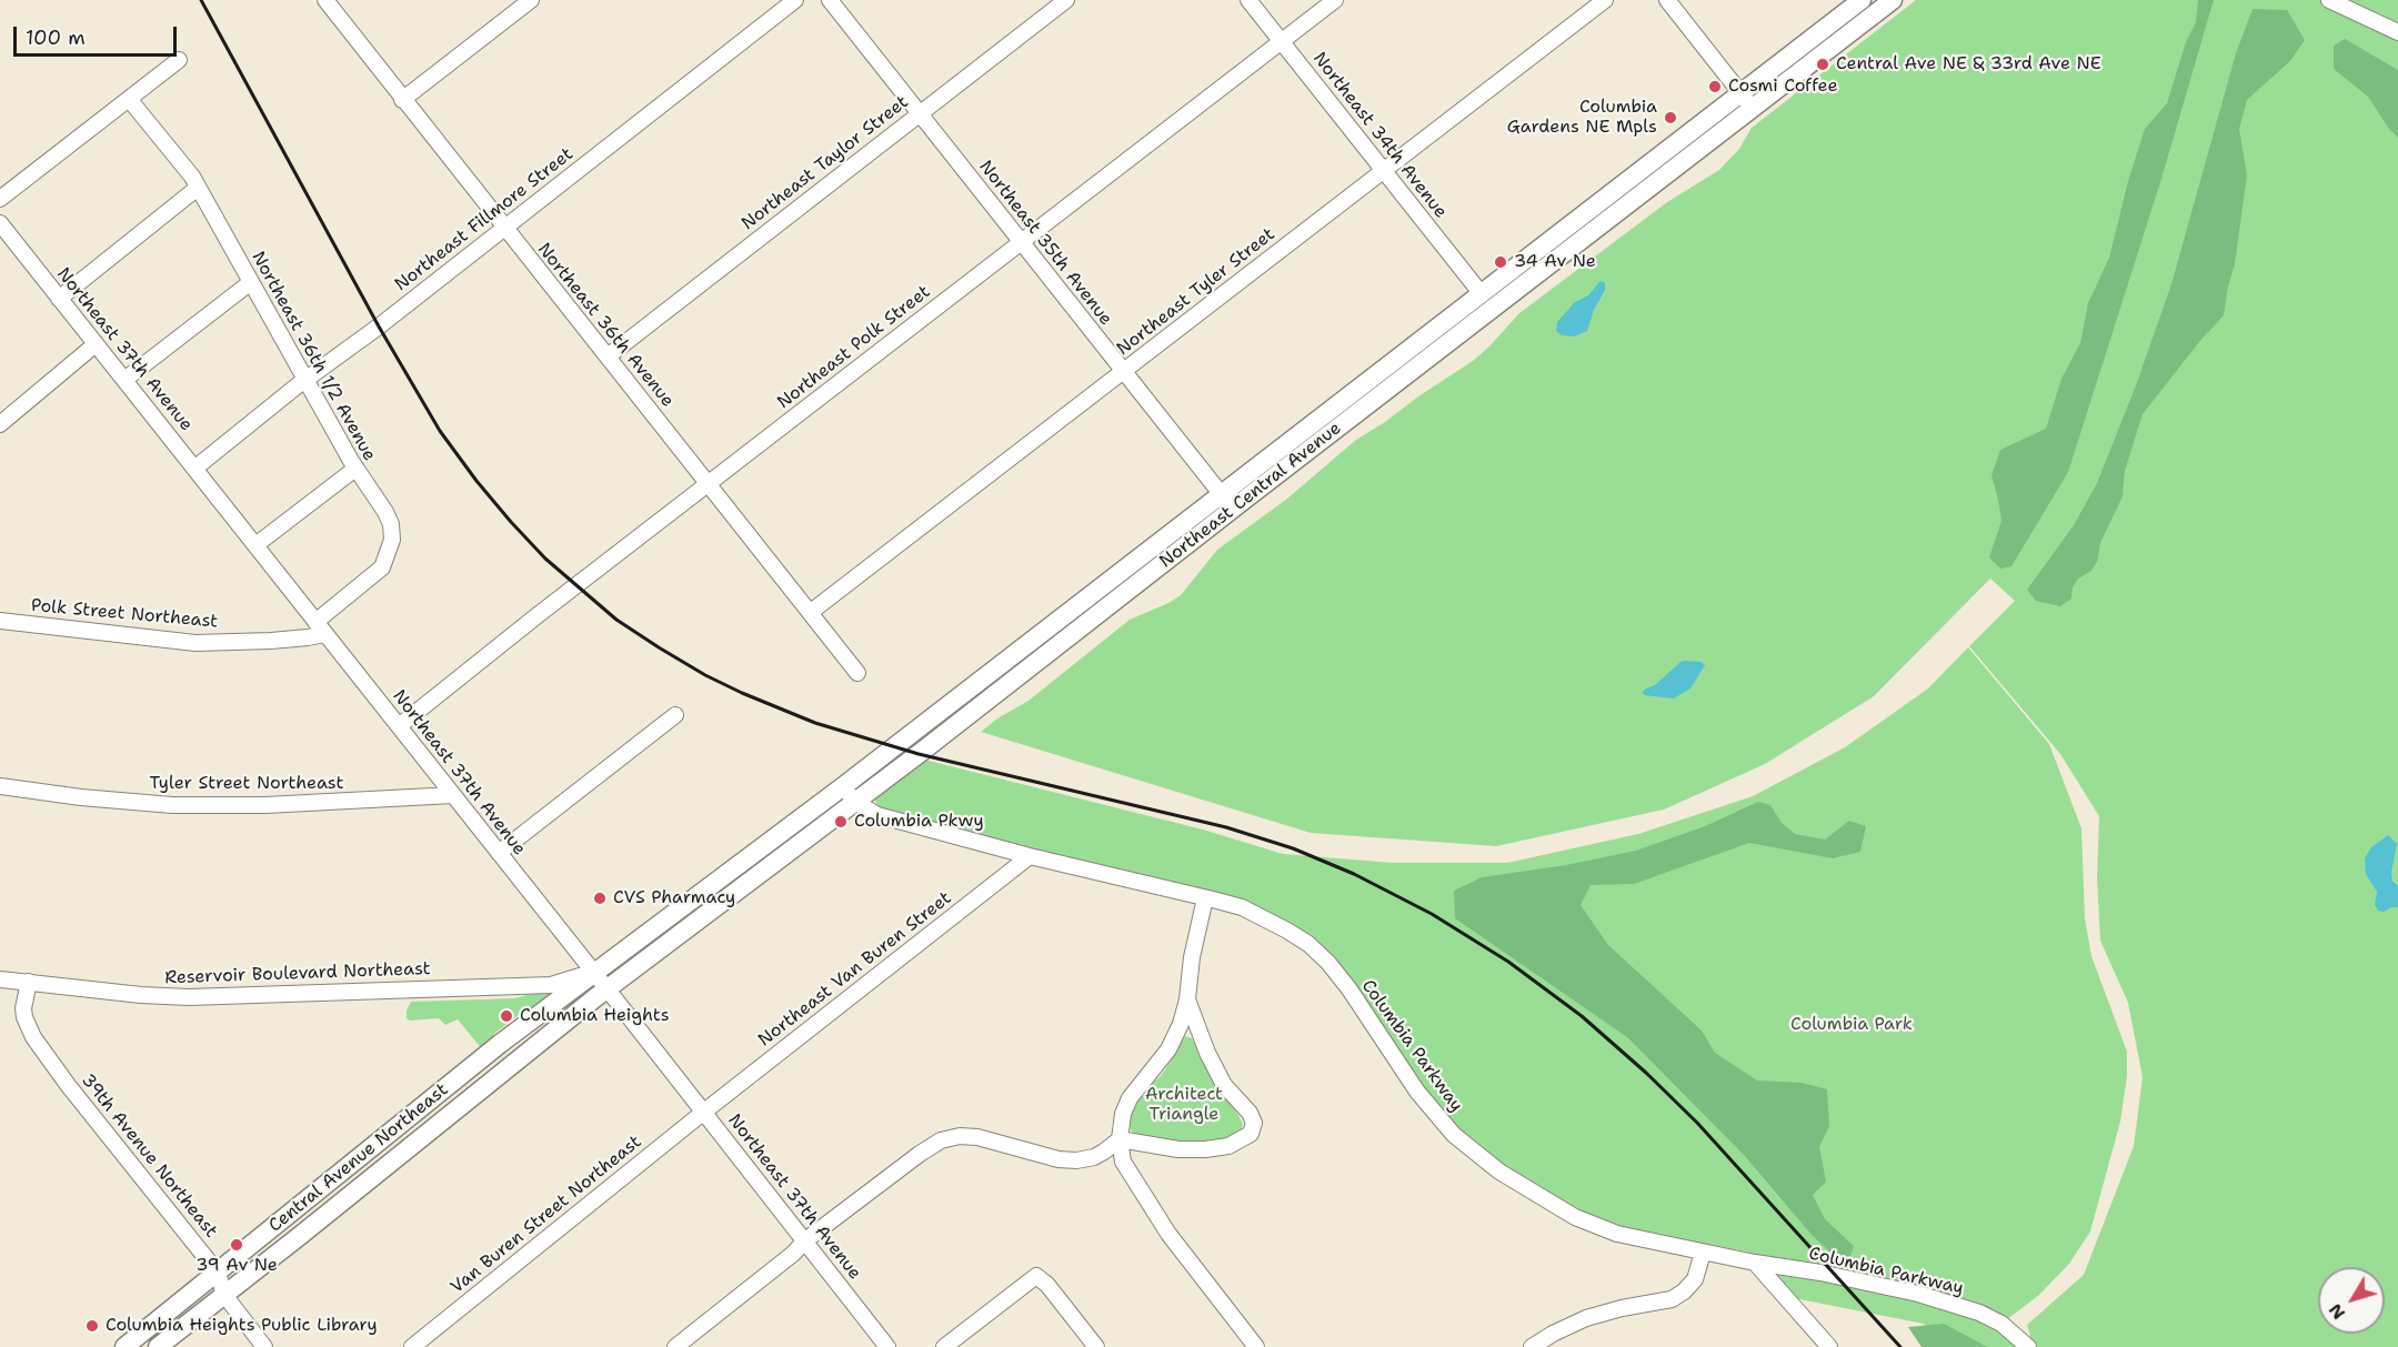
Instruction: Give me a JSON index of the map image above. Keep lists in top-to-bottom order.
{
  "streets": {
    "main road": ["Northeast Central Avenue", "Central Avenue Northeast"],
    "street": [
      "Northeast 34th Avenue",
      "Northeast Taylor Street",
      "Northeast Fillmore Street",
      "Northeast 35th Avenue",
      "Northeast Tyler Street",
      "Northeast 36th Avenue",
      "Northeast Polk Street",
      "Northeast 37th Avenue",
      "Northeast 36th 1/2 Avenue",
      "Polk Street Northeast",
      "Tyler Street Northeast",
      "Northeast Van Buren Street",
      "Reservoir Boulevard Northeast",
      "Columbia Parkway",
      "39th Avenue Northeast",
      "Van Buren Street Northeast"
    ]
  },
  "crossings": [
    ["Northeast 34th Avenue", "Northeast Tyler Street"],
    ["Northeast 34th Avenue", "Northeast Polk Street"],
    ["Northeast 34th Avenue", "Northeast Central Avenue"],
    ["Northeast Taylor Street", "Northeast 35th Avenue"],
    ["Northeast Taylor Street", "Northeast 36th Avenue"],
    ["Northeast Fillmore Street", "Northeast 36th Avenue"],
    ["Northeast Fillmore Street", "Northeast 37th Avenue"],
    ["Northeast Fillmore Street", "Northeast 36th 1/2 Avenue"],
    ["Northeast 35th Avenue", "Northeast Tyler Street"],
    ["Northeast 35th Avenue", "Northeast Polk Street"],
    ["Northeast 35th Avenue", "Northeast Central Avenue"],
    ["Northeast Tyler Street", "Northeast 36th Avenue"],
    ["Northeast 36th Avenue", "Northeast Polk Street"],
    ["Northeast Polk Street", "Northeast 37th Avenue"],
    ["Northeast 37th Avenue", "Northeast 36th 1/2 Avenue"],
    ["Northeast 37th Avenue", "Northeast Central Avenue"],
    ["Northeast 37th Avenue", "Polk Street Northeast"],
    ["Northeast 37th Avenue", "Tyler Street Northeast"],
    ["Northeast 37th Avenue", "Northeast Van Buren Street"],
    ["Northeast 37th Avenue", "Reservoir Boulevard Northeast"],
    ["Northeast 37th Avenue", "Central Avenue Northeast"],
    ["Northeast 37th Avenue", "Van Buren Street Northeast"],
    ["Northeast 36th 1/2 Avenue", "Polk Street Northeast"],
    ["Northeast Central Avenue", "Reservoir Boulevard Northeast"],
    ["Northeast Central Avenue", "Columbia Parkway"],
    ["Northeast Central Avenue", "Central Avenue Northeast"],
    ["Northeast Van Buren Street", "Columbia Parkway"],
    ["Northeast Van Buren Street", "Van Buren Street Northeast"],
    ["Reservoir Boulevard Northeast", "39th Avenue Northeast"],
    ["Reservoir Boulevard Northeast", "Central Avenue Northeast"],
    ["39th Avenue Northeast", "Central Avenue Northeast"]
  ],
  "parks": ["Columbia Park", "Architect Triangle"],
  "places": [
    "Central Ave NE & 33rd Ave NE",
    "Cosmi Coffee",
    "Columbia Gardens NE Mpls",
    "34 Av Ne",
    "Columbia Pkwy",
    "CVS Pharmacy",
    "Columbia Heights",
    "39 Av Ne",
    "Columbia Heights Public Library"
  ],
  "scale_bar": "100 m",
  "north": "bottom left"
}
